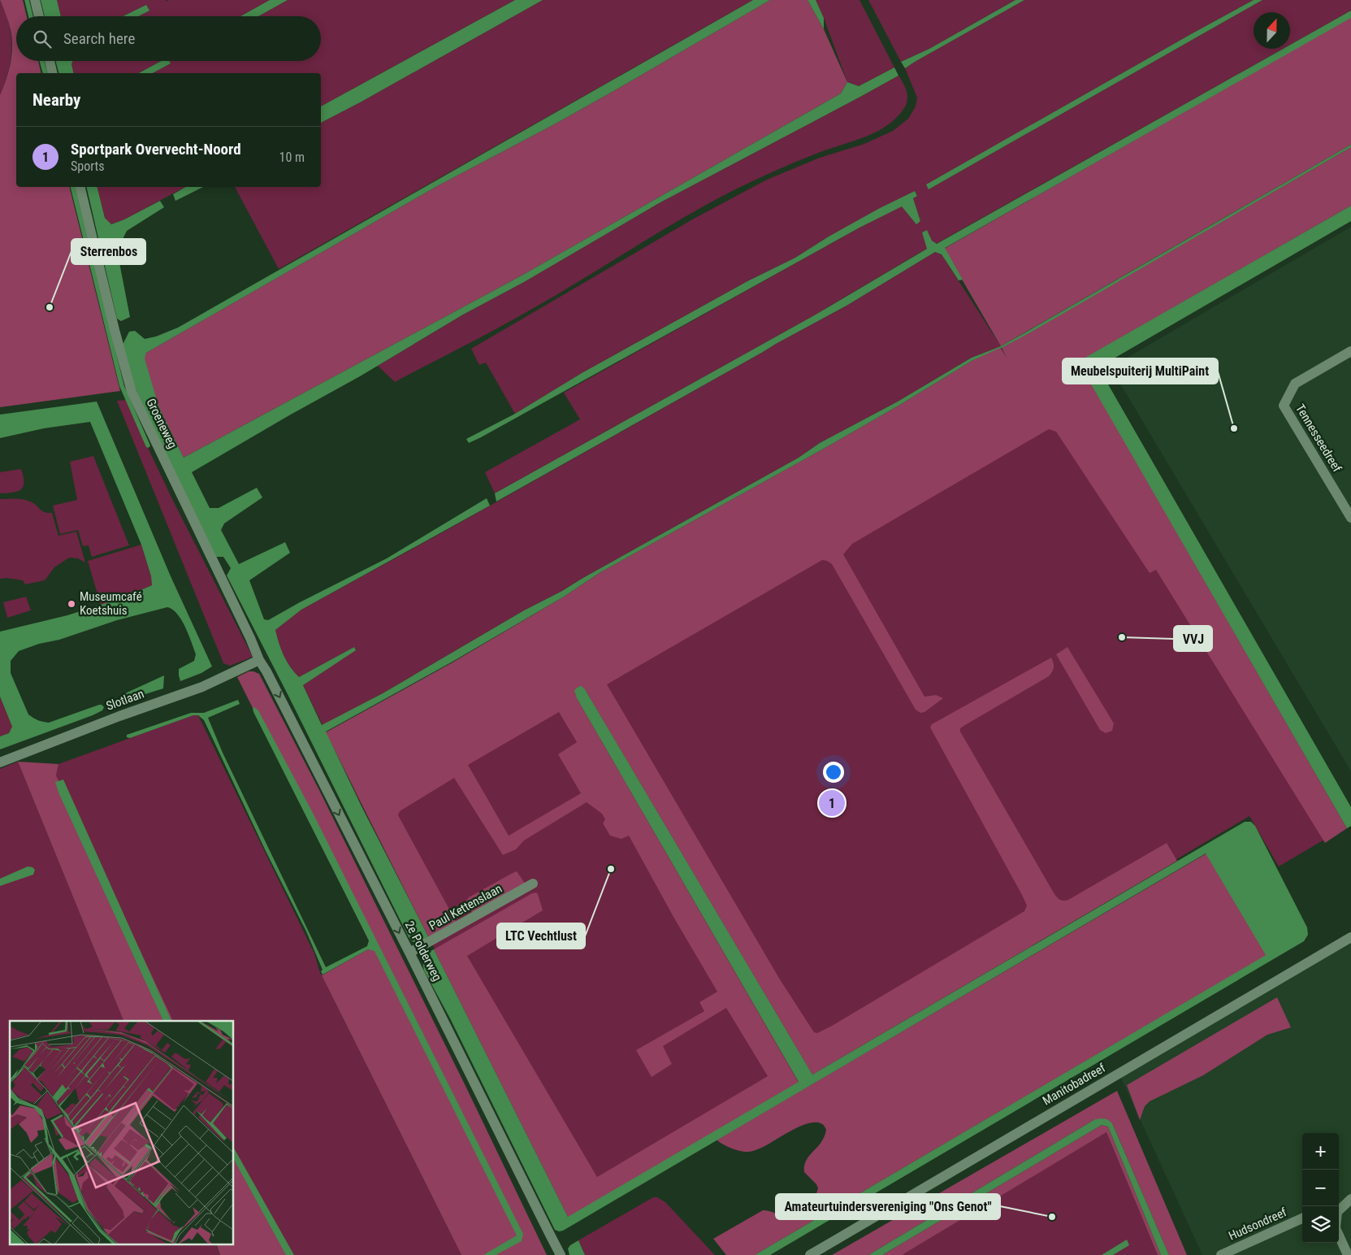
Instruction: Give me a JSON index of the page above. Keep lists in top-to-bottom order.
{
  "streets": {
    "street": [
      "Groeneweg",
      "Tennesseedreef",
      "Slotlaan",
      "Paul Kettenslaan",
      "2e Polderweg",
      "Manitobadreef",
      "Hudsondreef"
    ]
  },
  "crossings": [
    ["Groeneweg", "Slotlaan"],
    ["Groeneweg", "2e Polderweg"],
    ["Slotlaan", "2e Polderweg"],
    ["Paul Kettenslaan", "2e Polderweg"]
  ],
  "one_way": ["2e Polderweg"],
  "places": [
    "Sterrenbos",
    "Meubelspuiterij MultiPaint",
    "Museumcafé Koetshuis",
    "VVJ",
    "LTC Vechtlust",
    "Amateurtuindersvereniging \"Ons Genot\""
  ],
  "north": "top",
  "page": {
    "search": "Search here",
    "heading": "Nearby",
    "list": [
      {
        "mark": "1",
        "name": "Sportpark Overvecht-Noord",
        "note": "Sports",
        "value": "10 m"
      }
    ],
    "pins": "1",
    "map_buttons": ["+", "−"]
  }
}
